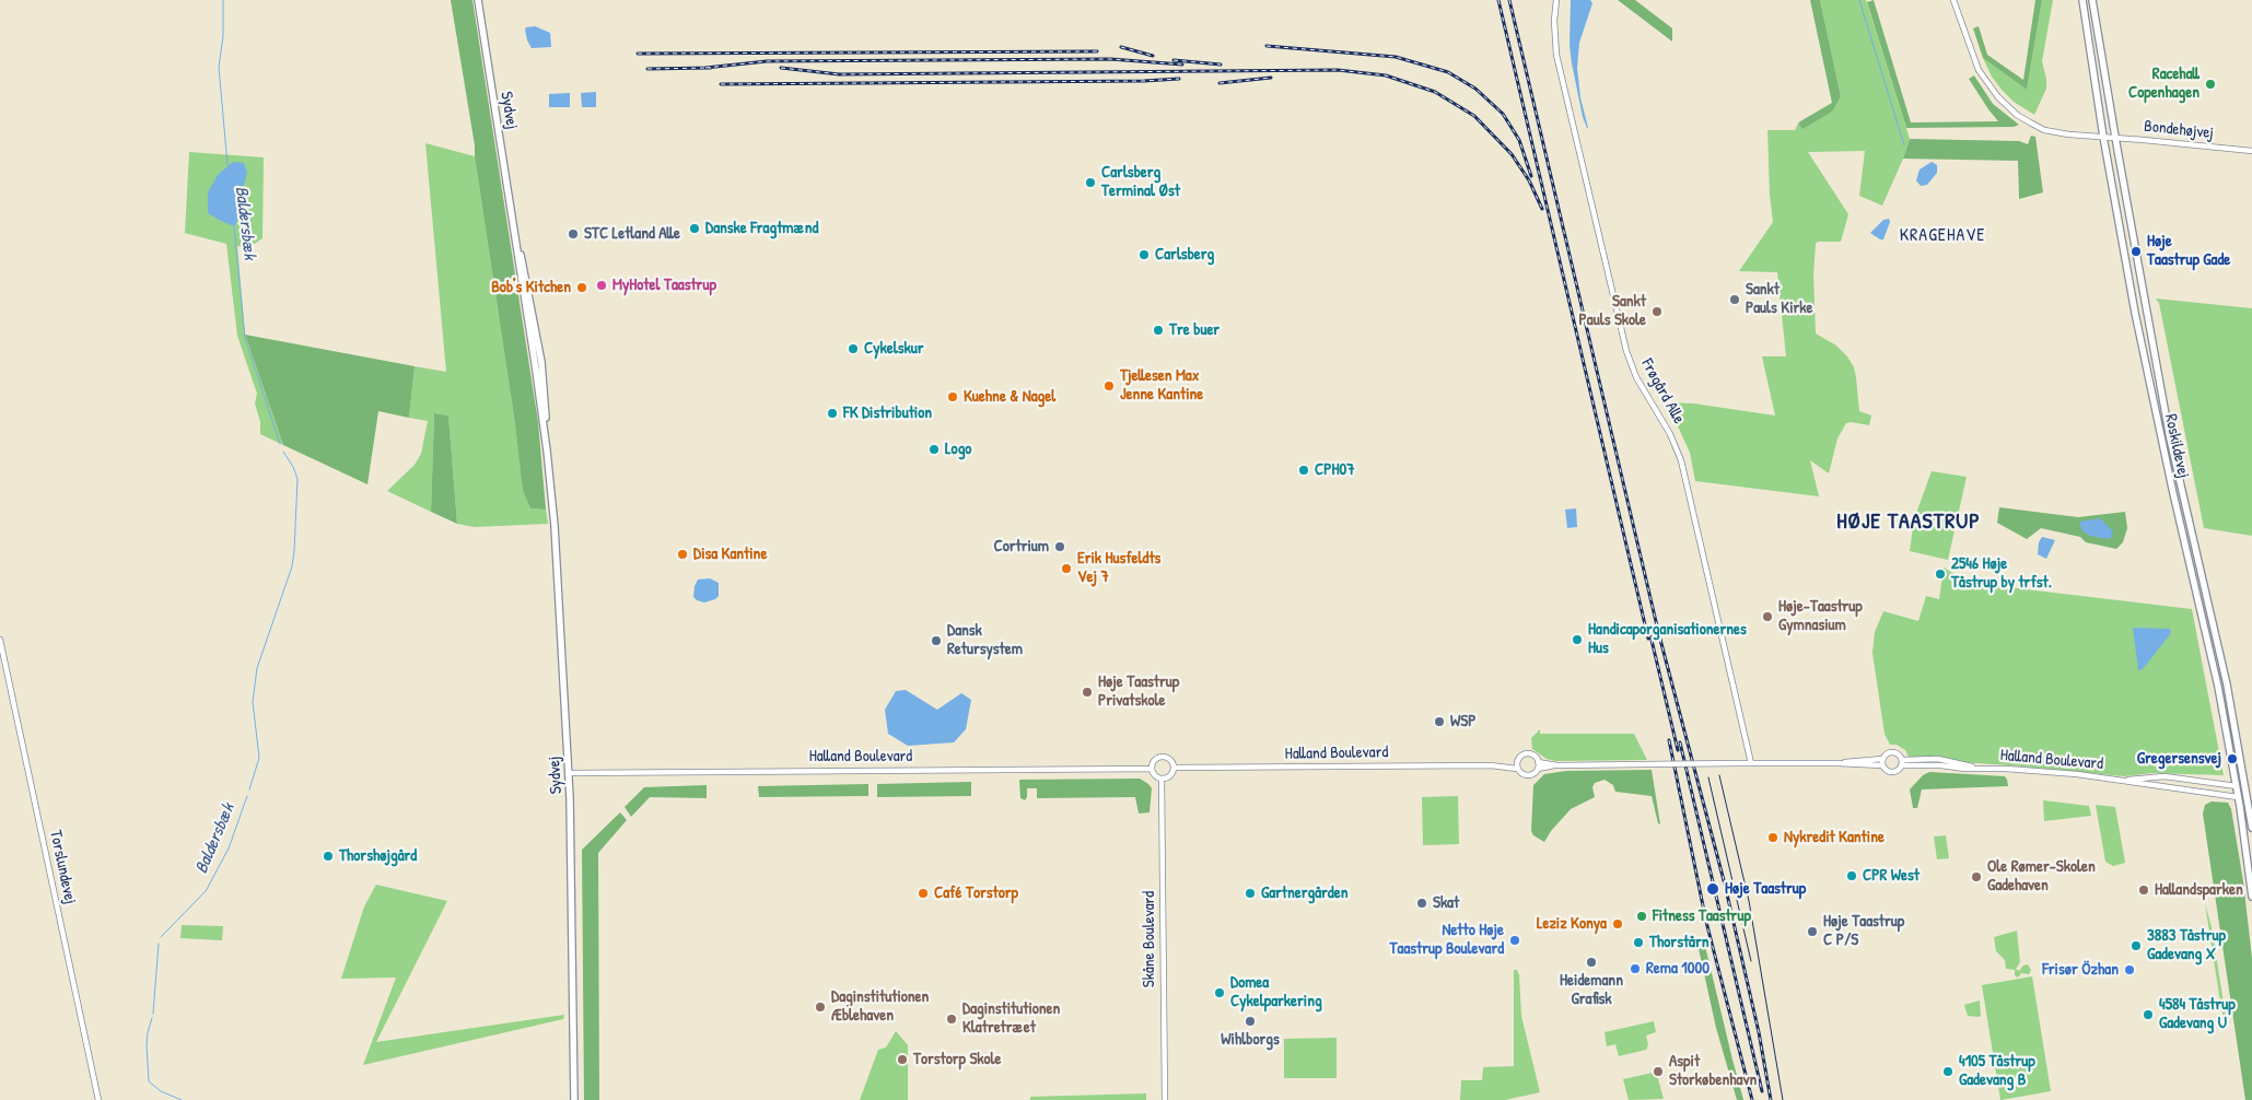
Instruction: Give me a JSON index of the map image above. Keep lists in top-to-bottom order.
{
  "streets": {
    "main road": ["Sydvej", "Roskildevej"],
    "street": [
      "Bondehøjvej",
      "Frøgård Alle",
      "Halland Boulevard",
      "Torslundevej",
      "Skåne Boulevard"
    ]
  },
  "crossings": [
    ["Sydvej", "Halland Boulevard"],
    ["Bondehøjvej", "Roskildevej"],
    ["Roskildevej", "Halland Boulevard"],
    ["Halland Boulevard", "Skåne Boulevard"]
  ],
  "districts": ["KRAGEHAVE", "HØJE TAASTRUP"],
  "water": ["Baldersbæk"],
  "places": [
    "Racehall Copenhagen",
    "Carlsberg Terminal Øst",
    "Danske Fragtmænd",
    "STC Letland Alle",
    "Høje Taastrup Gade",
    "Carlsberg",
    "MyHotel Taastrup",
    "Bob's Kitchen",
    "Sankt Pauls Kirke",
    "Sankt Pauls Skole",
    "Tre buer",
    "Cykelskur",
    "Tjellesen Max Jenne Kantine",
    "Kuehne & Nagel",
    "FK Distribution",
    "Logo",
    "CPH07",
    "Cortrium",
    "Disa Kantine",
    "Erik Husfeldts Vej 7",
    "2546 Høje Tåstrup by trfst.",
    "Høje-Taastrup Gymnasium",
    "Handicaporganisationernes Hus",
    "Dansk Retursystem",
    "Høje Taastrup Privatskole",
    "WSP",
    "Gregersensvej",
    "Nykredit Kantine",
    "Thorshøjgård",
    "CPR West",
    "Ole Rømer-Skolen Gadehaven",
    "Høje Taastrup",
    "Hallandsparken",
    "Café Torstorp",
    "Gartnergården",
    "Skat",
    "Fitness Taastrup",
    "Leziz Konya",
    "Høje Taastrup C P/S",
    "Netto Høje Taastrup Boulevard",
    "Thorstårn",
    "3883 Tåstrup Gadevang X",
    "Heidemann Grafisk",
    "Rema 1000",
    "Frisør Özhan",
    "Domea Cykelparkering",
    "Daginstitutionen Æblehaven",
    "4584 Tåstrup Gadevang U",
    "Daginstitutionen Klatretræet",
    "Wihlborgs",
    "Torstorp Skole",
    "Aspit Storkøbenhavn",
    "4105 Tåstrup Gadevang B"
  ]
}
